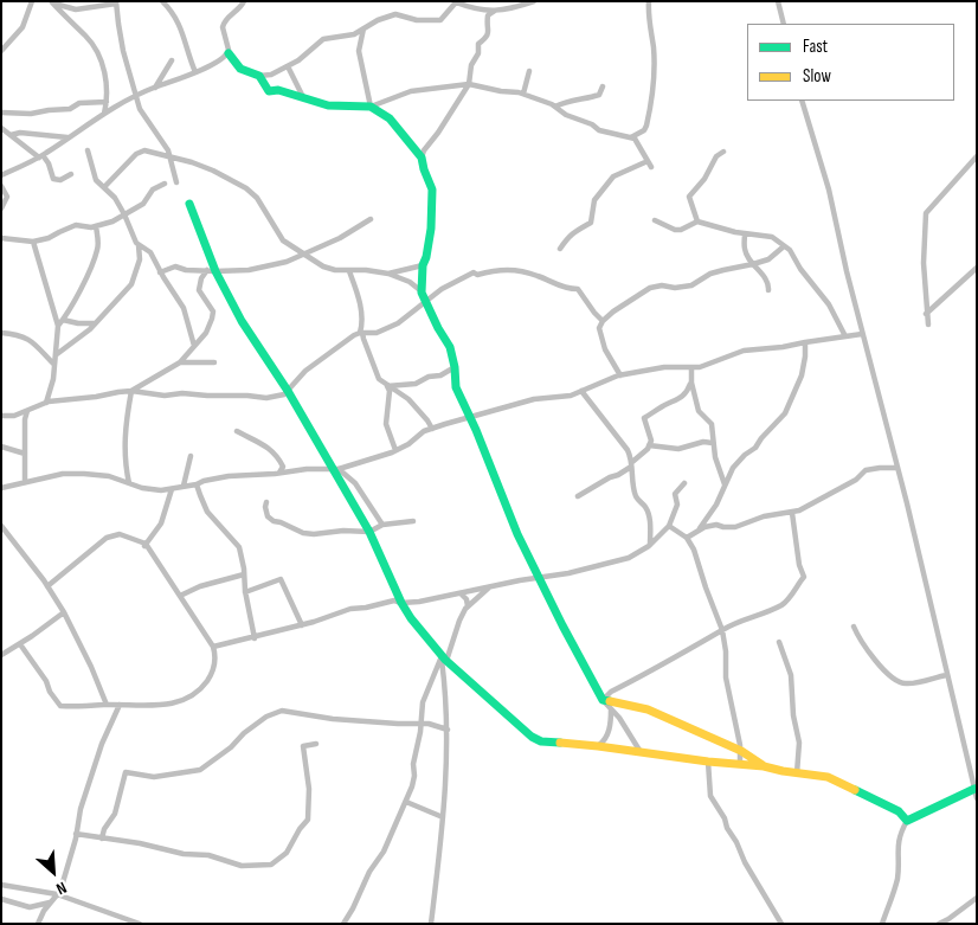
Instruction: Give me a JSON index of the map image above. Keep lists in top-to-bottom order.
{
  "legend": ["Fast", "Slow"],
  "north": "bottom right"
}
